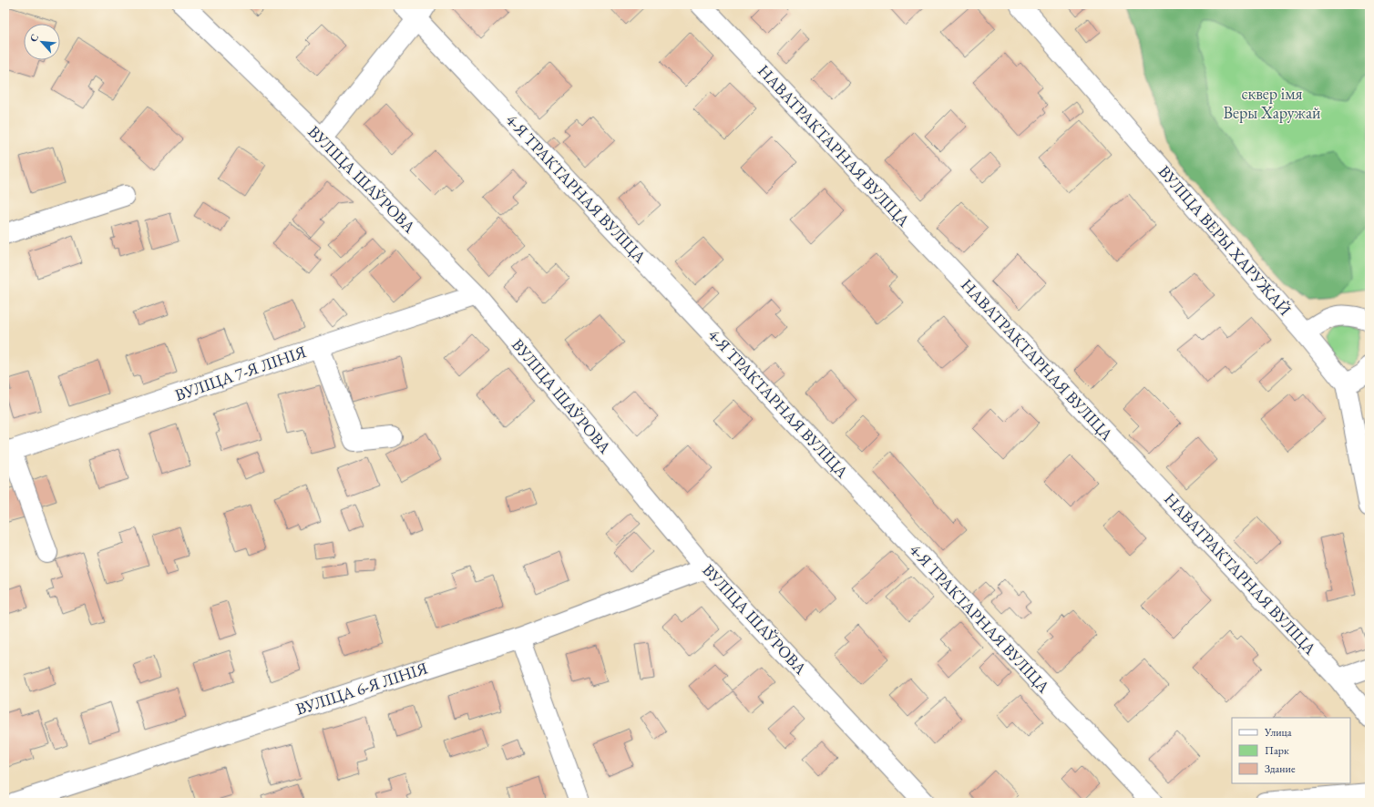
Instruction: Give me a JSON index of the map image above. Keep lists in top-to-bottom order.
{
  "streets": {
    "street": [
      "НАВАТРАКТАРНАЯ ВУЛІЦА",
      "ВУЛІЦА ШАЎРОВА",
      "4-Я ТРАКТАРНАЯ ВУЛІЦА",
      "ВУЛІЦА ВЕРЫ ХАРУЖАЙ",
      "ВУЛІЦА 7-Я ЛІНІЯ",
      "ВУЛІЦА 6-Я ЛІНІЯ"
    ]
  },
  "crossings": [
    ["ВУЛІЦА ШАЎРОВА", "ВУЛІЦА 7-Я ЛІНІЯ"],
    ["ВУЛІЦА ШАЎРОВА", "ВУЛІЦА 6-Я ЛІНІЯ"]
  ],
  "parks": ["сквер імя Веры Харужай"],
  "legend": ["Улица", "Парк", "Здание"],
  "north": "top left"
}
